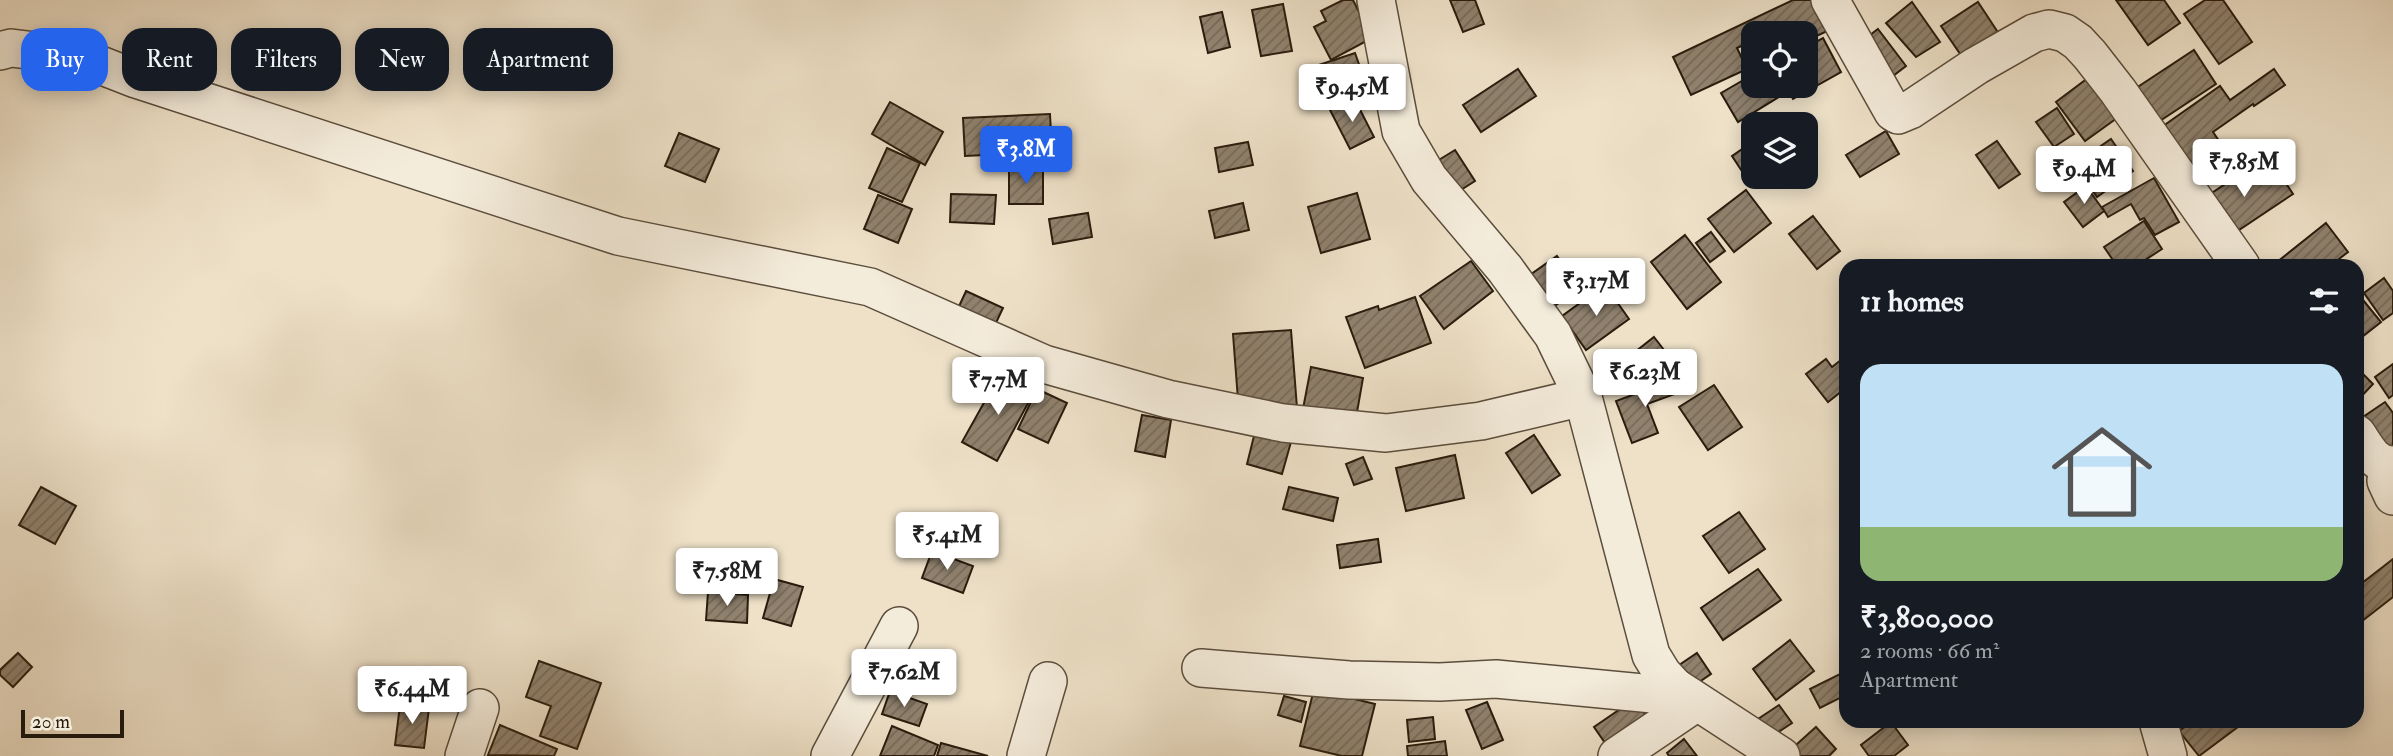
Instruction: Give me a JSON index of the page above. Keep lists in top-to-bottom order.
{
  "scale_bar": "20 m",
  "page": {
    "chip": [
      "Buy",
      "Rent",
      "Filters",
      "New",
      "Apartment"
    ],
    "price": [
      "₹9.45M",
      "₹3.8M",
      "₹7.85M",
      "₹9.4M",
      "₹3.17M",
      "₹6.23M",
      "₹7.7M",
      "₹5.41M",
      "₹7.58M",
      "₹7.62M",
      "₹6.44M"
    ],
    "heading": "11 homes",
    "list": [
      {
        "name": "₹3,800,000",
        "note": "2 rooms · 66 m² · Apartment"
      }
    ],
    "scale": "20 m"
  }
}
